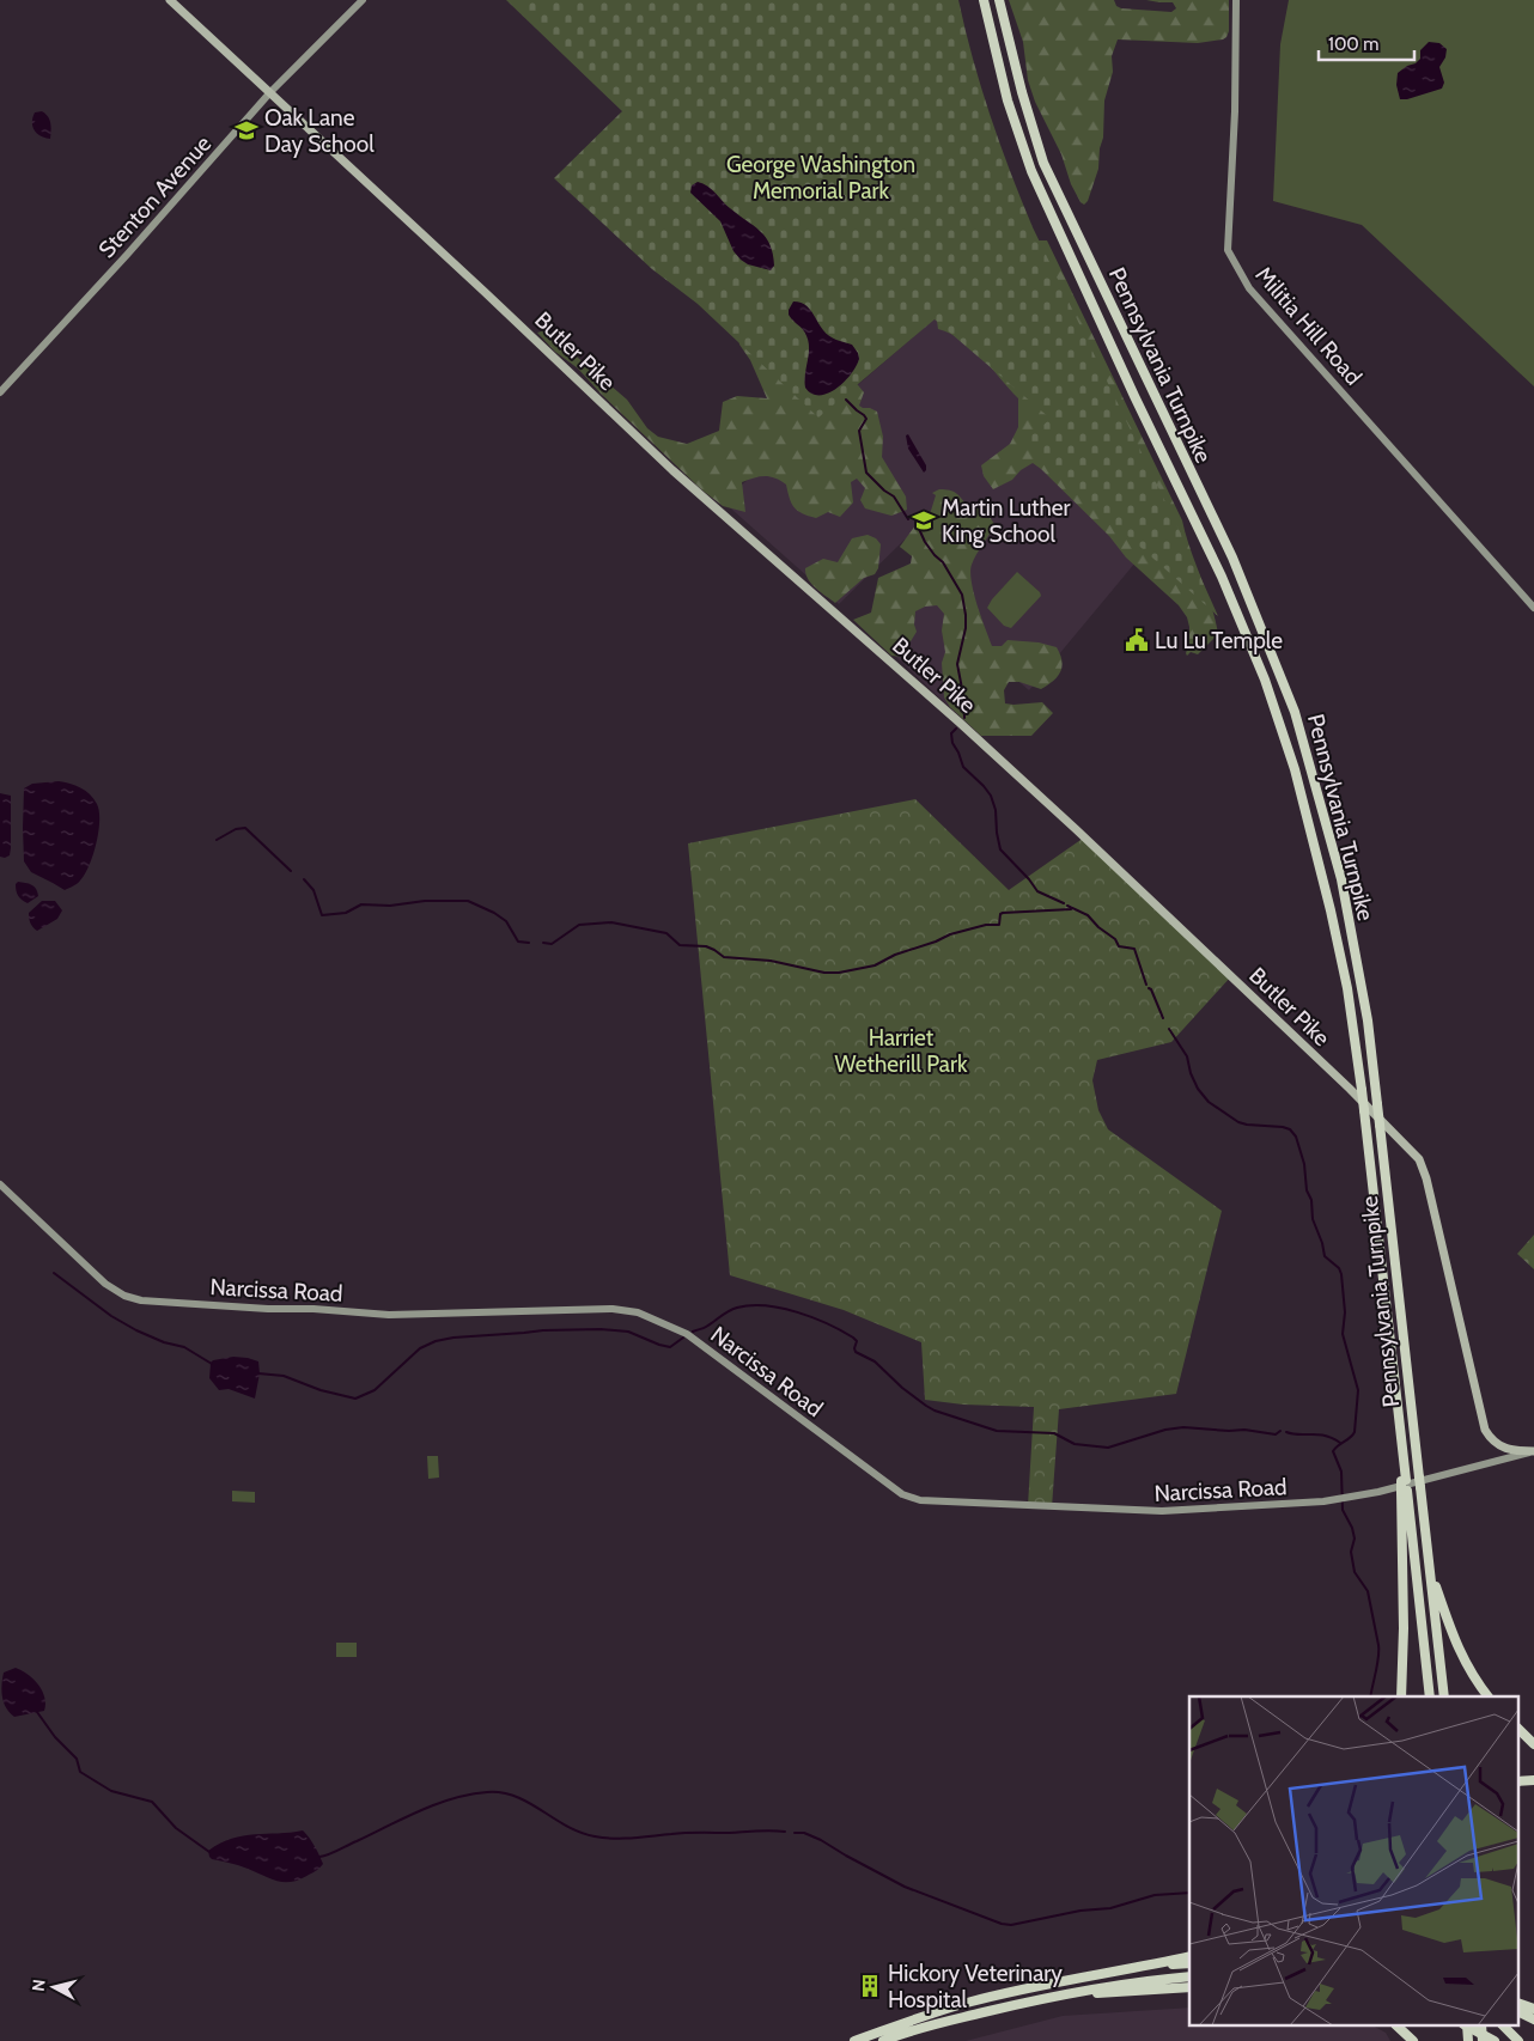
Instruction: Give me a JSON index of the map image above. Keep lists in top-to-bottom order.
{
  "streets": {
    "highway": ["Pennsylvania Turnpike"],
    "main road": ["Butler Pike"],
    "street": ["Stenton Avenue", "Militia Hill Road", "Narcissa Road"]
  },
  "crossings": [
    ["Stenton Avenue", "Butler Pike"],
    ["Butler Pike", "Narcissa Road"]
  ],
  "parks": ["George Washington Memorial Park", "Harriet Wetherill Park"],
  "places": {
    "school or university": ["Oak Lane Day School", "Martin Luther King School"],
    "public building": ["Lu Lu Temple"],
    "building": ["Hickory Veterinary Hospital"]
  },
  "scale_bar": "100 m",
  "north": "left"
}
